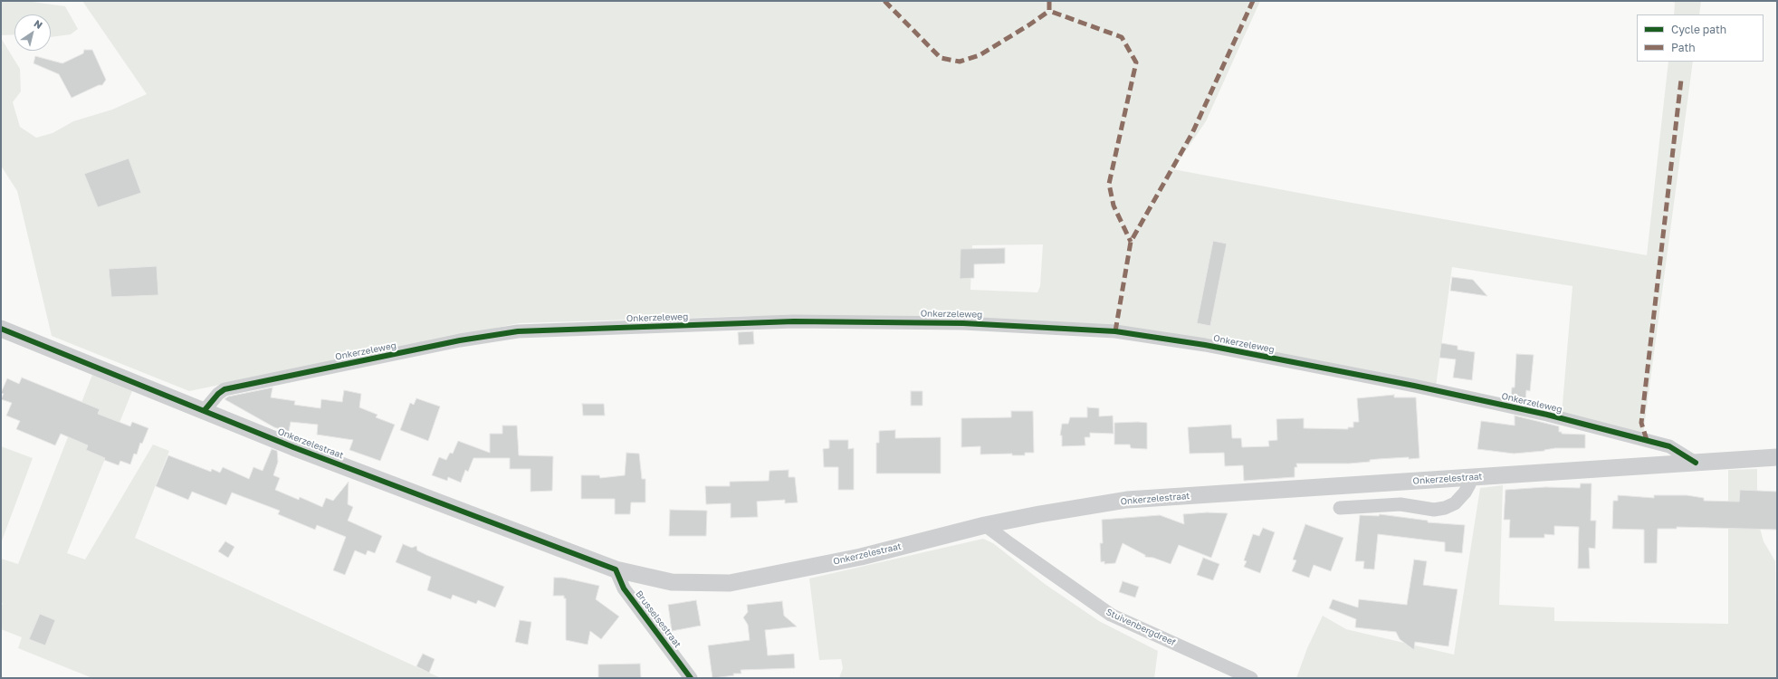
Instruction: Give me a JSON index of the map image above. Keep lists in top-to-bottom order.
{
  "streets": {
    "street": [
      "Onkerzeleweg",
      "Onkerzelestraat",
      "Brusselsestraat",
      "Stuivenbergdreef"
    ]
  },
  "crossings": [
    ["Onkerzeleweg", "Onkerzelestraat"],
    ["Onkerzelestraat", "Brusselsestraat"],
    ["Onkerzelestraat", "Stuivenbergdreef"]
  ],
  "legend": ["Cycle path", "Path"],
  "north": "top right"
}
